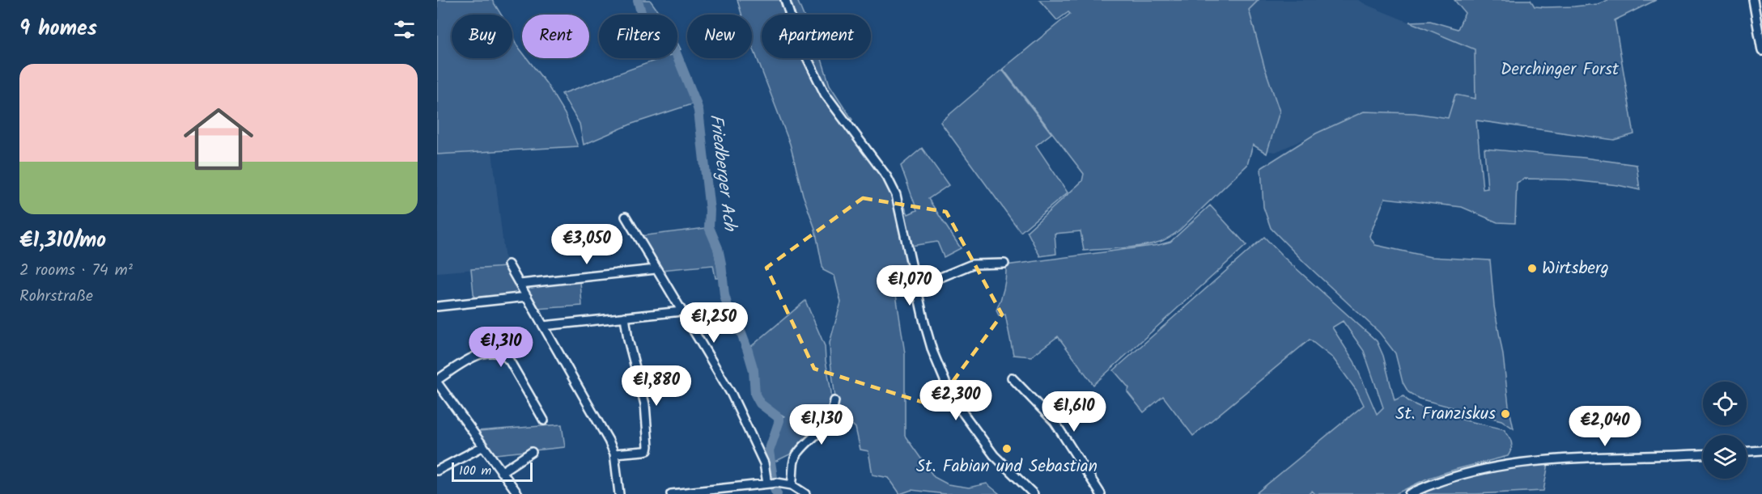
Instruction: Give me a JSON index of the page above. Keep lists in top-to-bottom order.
{
  "water": ["Friedberger Ach"],
  "parks": ["Derchinger Forst"],
  "places": ["Wirtsberg", "St. Franziskus", "St. Fabian und Sebastian"],
  "scale_bar": "100 m",
  "page": {
    "heading": "9 homes",
    "chip": [
      "Buy",
      "Rent",
      "Filters",
      "New",
      "Apartment"
    ],
    "list": [
      {
        "name": "€1,310/mo",
        "note": "2 rooms · 74 m² · Rohrstraße"
      }
    ],
    "price": [
      "€3,050",
      "€1,070",
      "€1,250",
      "€1,310",
      "€1,880",
      "€2,300",
      "€1,610",
      "€1,130",
      "€2,040"
    ],
    "scale": "100 m"
  }
}
